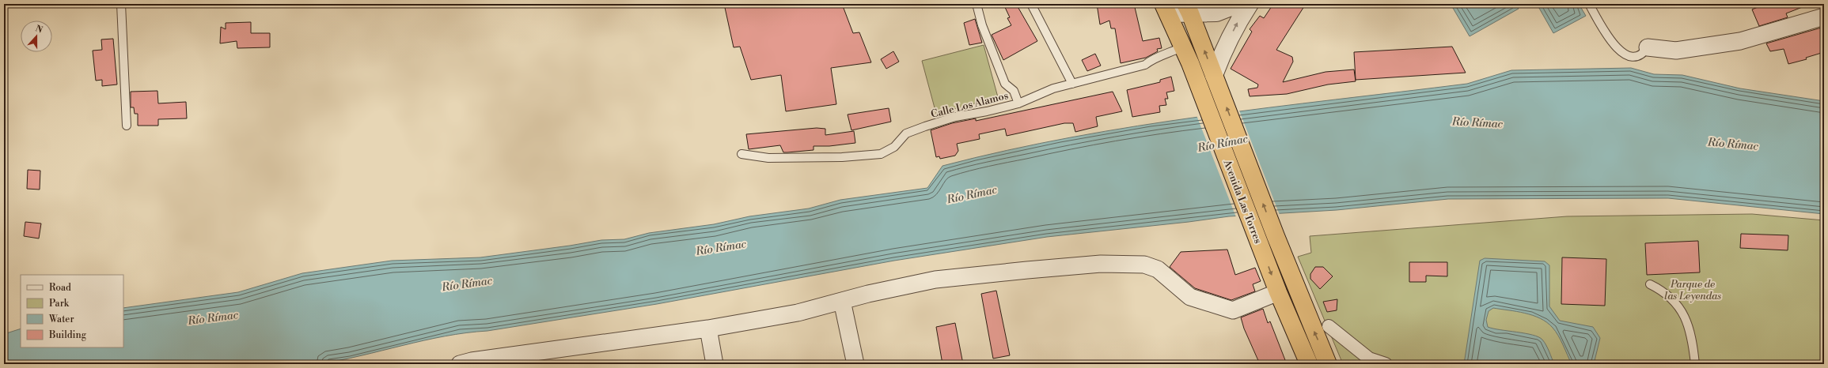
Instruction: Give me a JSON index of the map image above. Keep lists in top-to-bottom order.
{
  "streets": {
    "highway": ["Avenida Las Torres"],
    "lane": ["Calle Los Alamos"]
  },
  "crossings": [
    ["Calle Los Alamos", "Avenida Las Torres"]
  ],
  "water": ["Río Rímac"],
  "parks": ["Parque de las Leyendas"],
  "legend": [
    "Road",
    "Park",
    "Water",
    "Building"
  ],
  "north": "top"
}
